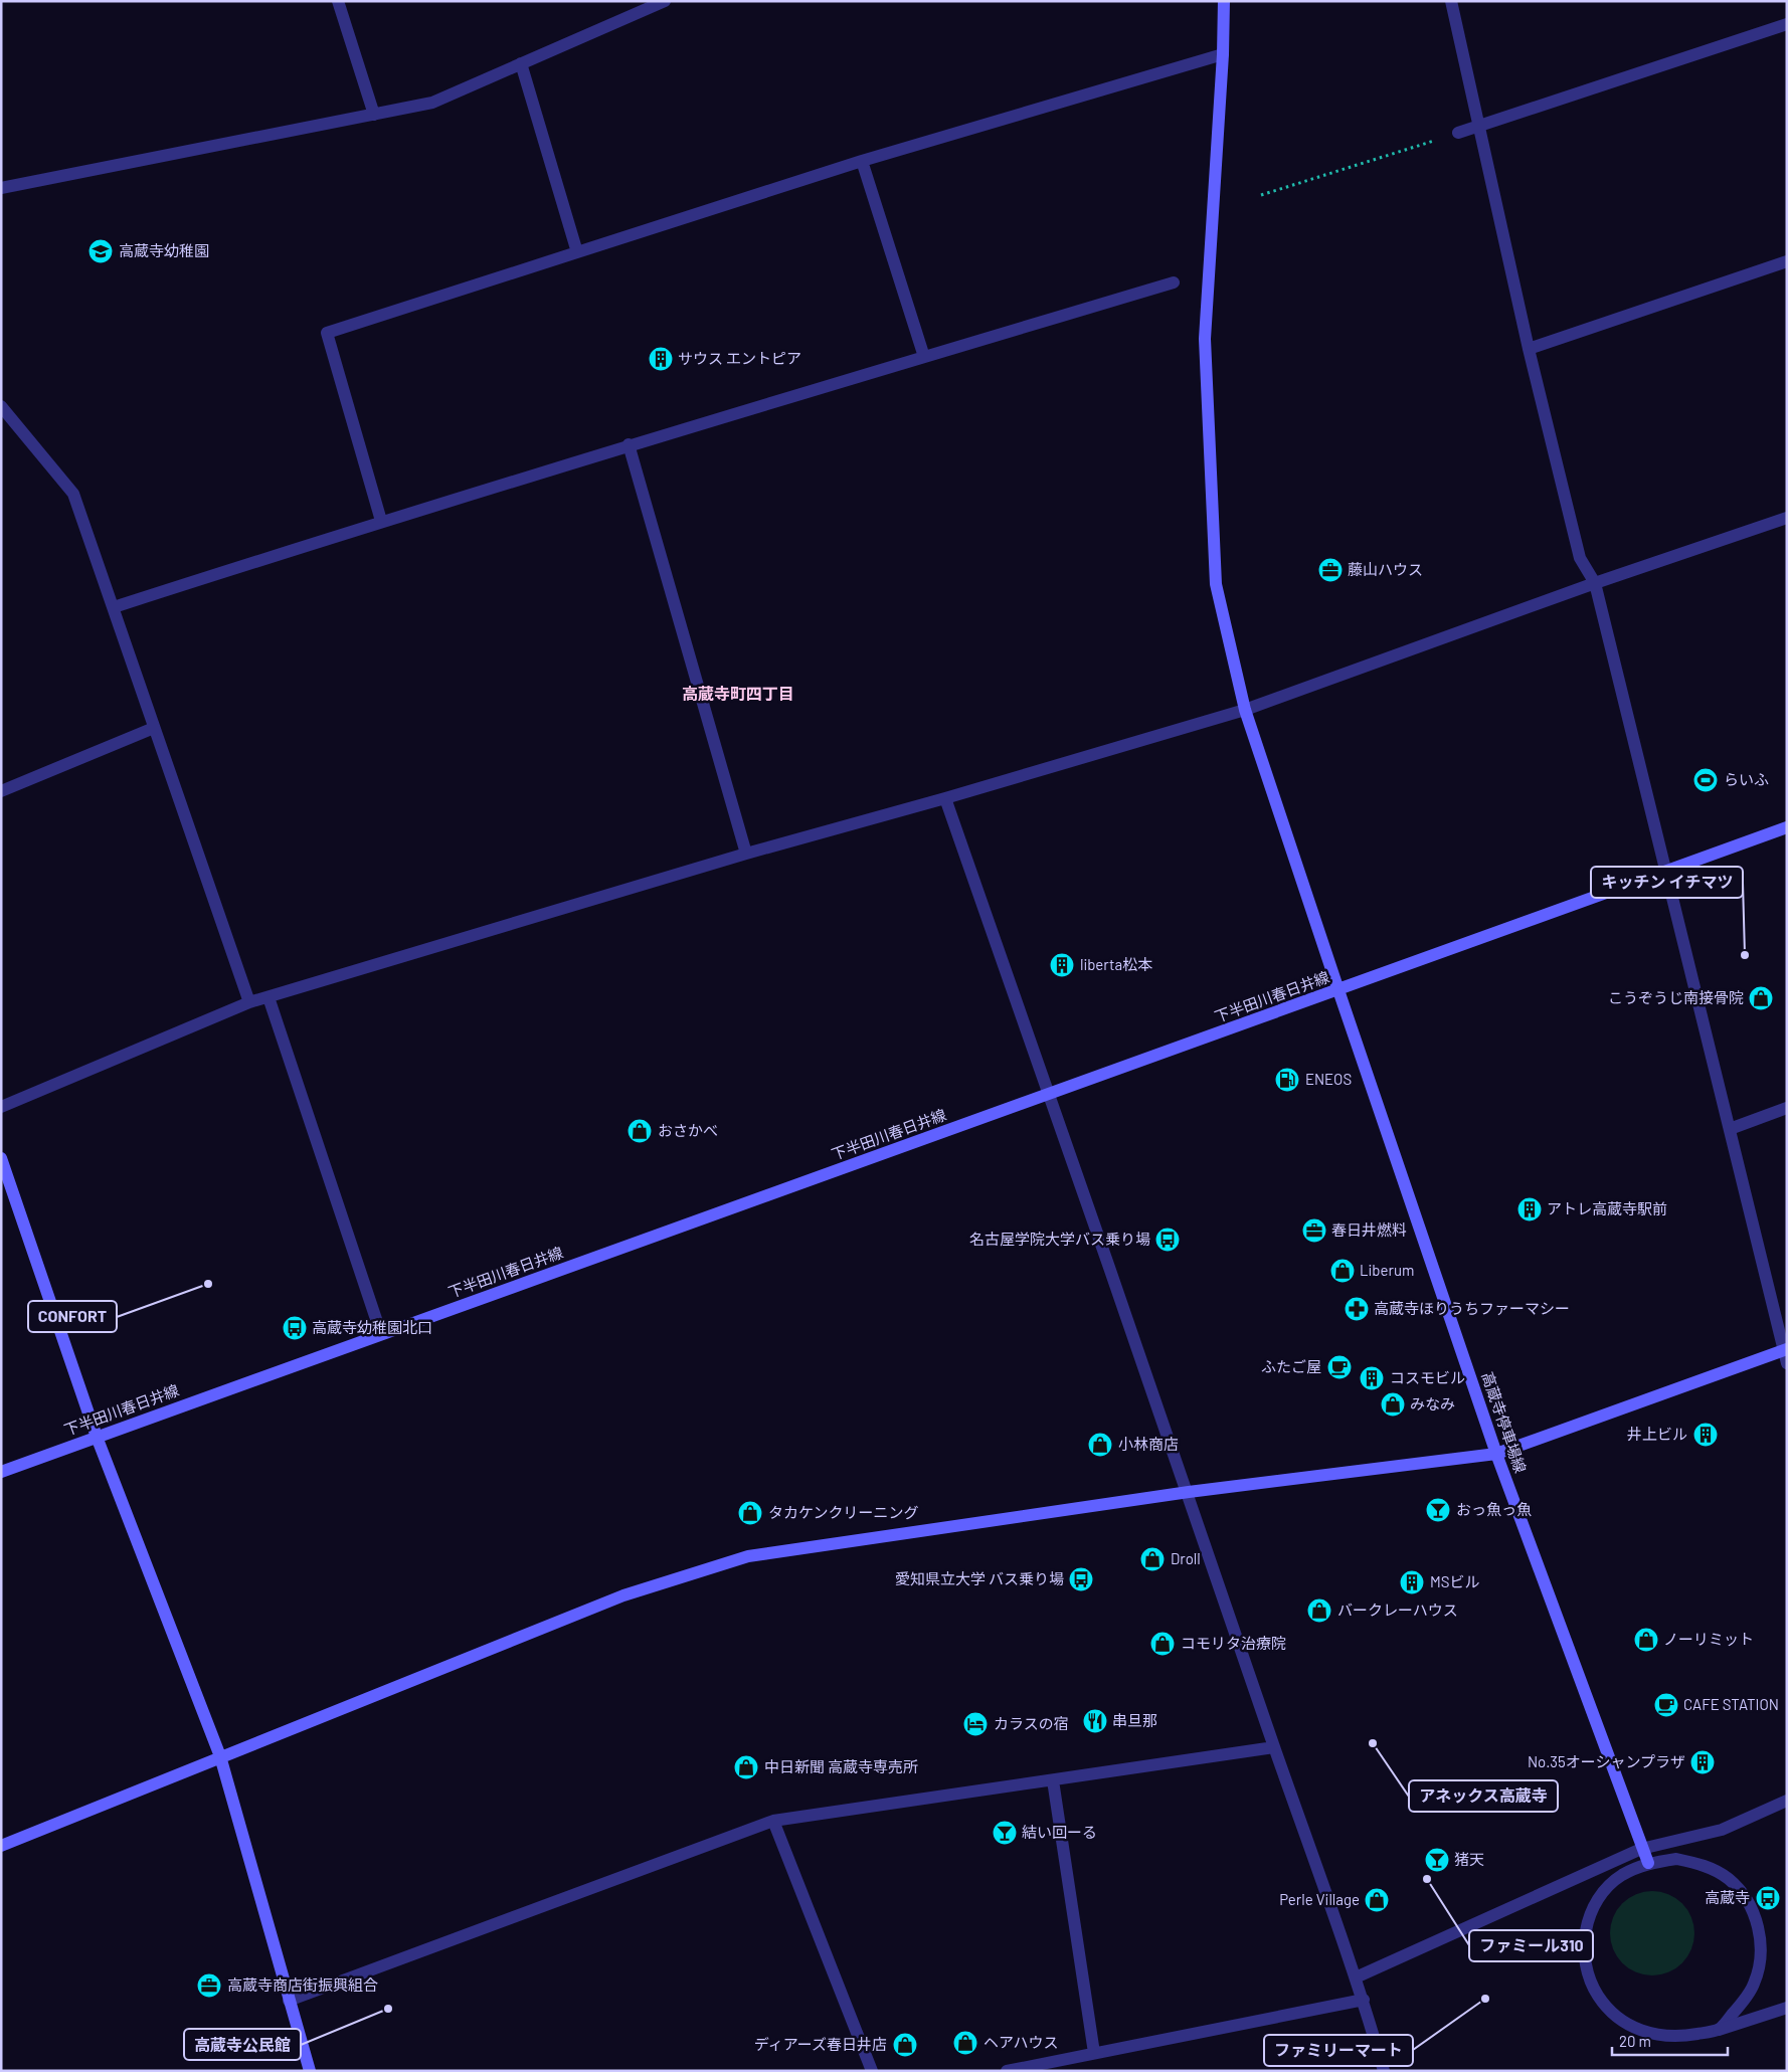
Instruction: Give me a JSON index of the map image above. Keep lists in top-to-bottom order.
{
  "streets": {
    "street": ["下半田川春日井線", "高蔵寺停車場線"]
  },
  "crossings": [
    ["下半田川春日井線", "高蔵寺停車場線"]
  ],
  "districts": ["高蔵寺町四丁目"],
  "places": {
    "school or university": ["高蔵寺幼稚園"],
    "building": [
      "サウス エントピア",
      "liberta松本",
      "アトレ高蔵寺駅前",
      "コスモビル",
      "井上ビル",
      "MSビル",
      "No.35オーシャンプラザ"
    ],
    "office": ["藤山ハウス", "春日井燃料", "高蔵寺商店街振興組合"],
    "sports": ["らいふ"],
    "other": [
      "キッチン イチマツ",
      "CONFORT",
      "アネックス高蔵寺",
      "ファミール310",
      "ファミリーマート",
      "高蔵寺公民館"
    ],
    "shop": [
      "こうぞうじ南接骨院",
      "おさかべ",
      "Liberum",
      "みなみ",
      "小林商店",
      "タカケンクリーニング",
      "Droll",
      "バークレーハウス",
      "ノーリミット",
      "コモリタ治療院",
      "中日新聞 高蔵寺専売所",
      "Perle Village",
      "ヘアハウス",
      "ディアーズ春日井店"
    ],
    "fuel station": ["ENEOS"],
    "bus stop": [
      "名古屋学院大学バス乗り場",
      "高蔵寺幼稚園北口",
      "愛知県立大学 バス乗り場",
      "高蔵寺"
    ],
    "pharmacy": ["高蔵寺ほりうちファーマシー"],
    "cafe": ["ふたご屋", "CAFE STATION"],
    "bar": ["おっ魚っ魚", "結い回ーる", "猪天"],
    "restaurant": ["串旦那"],
    "hotel": ["カラスの宿"]
  },
  "scale_bar": "20 m"
}
